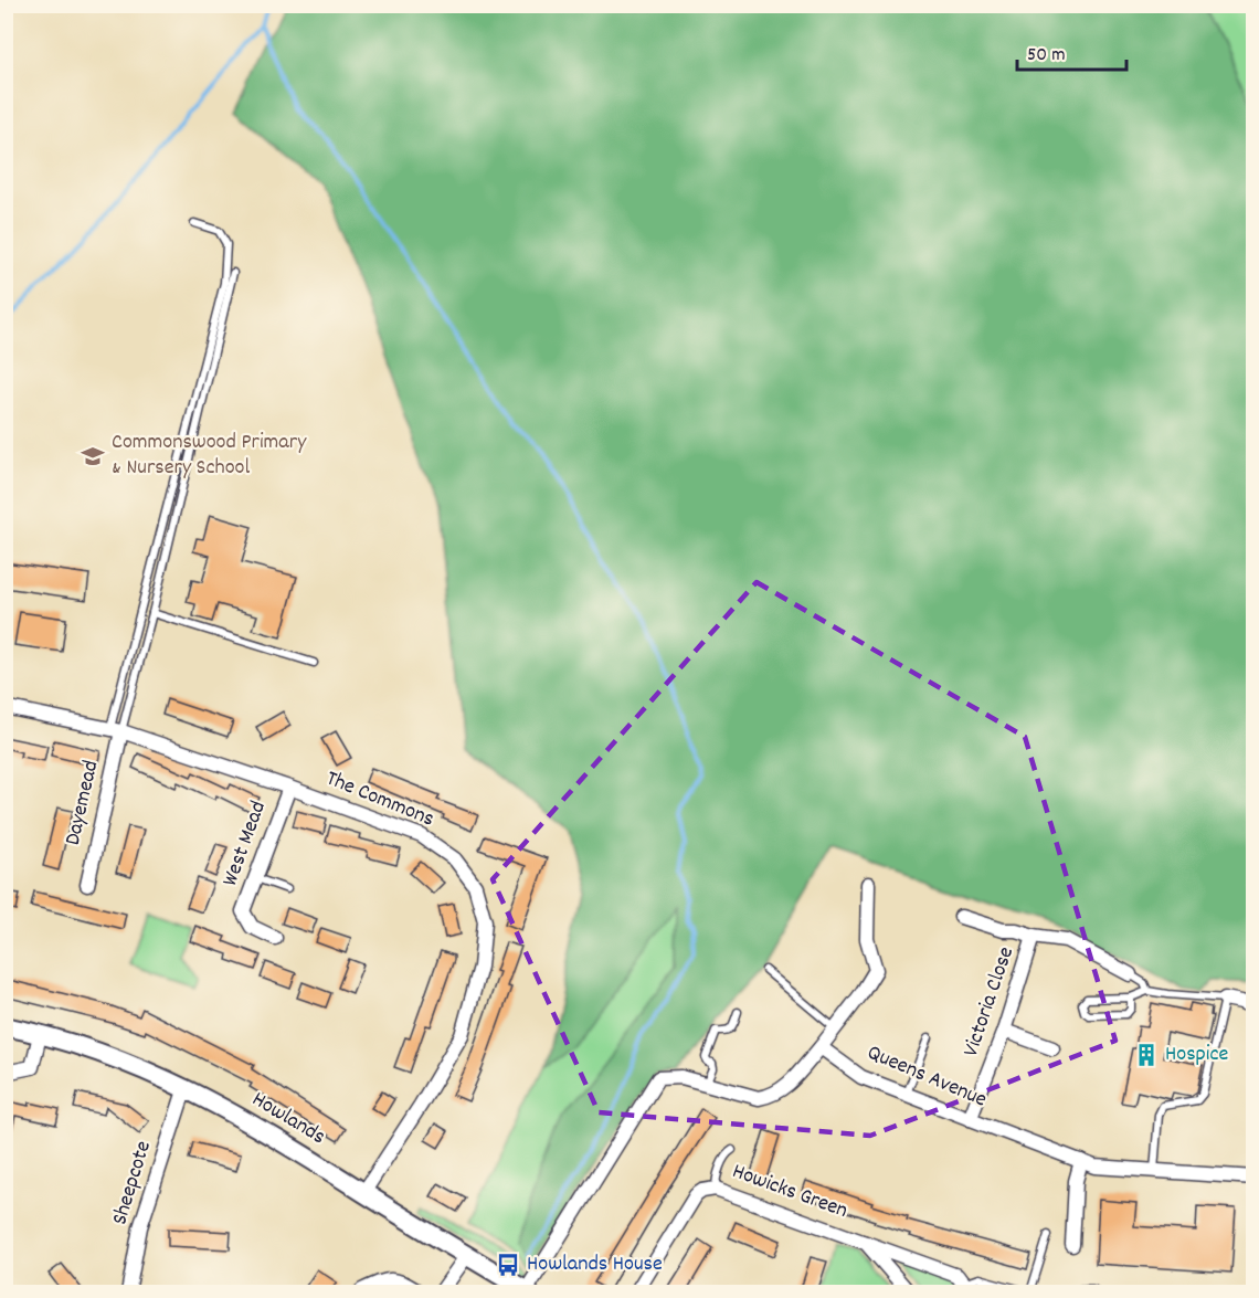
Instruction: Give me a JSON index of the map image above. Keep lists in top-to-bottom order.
{
  "streets": {
    "street": [
      "The Commons",
      "Dayemead",
      "West Mead",
      "Victoria Close",
      "Queens Avenue",
      "Howlands",
      "Sheepcote",
      "Howicks Green"
    ]
  },
  "crossings": [
    ["The Commons", "Dayemead"],
    ["The Commons", "West Mead"],
    ["The Commons", "Howlands"],
    ["Victoria Close", "Queens Avenue"],
    ["Howlands", "Sheepcote"]
  ],
  "places": {
    "school or university": ["Commonswood Primary & Nursery School"],
    "building": ["Hospice"],
    "bus stop": ["Howlands House"]
  },
  "scale_bar": "50 m"
}
